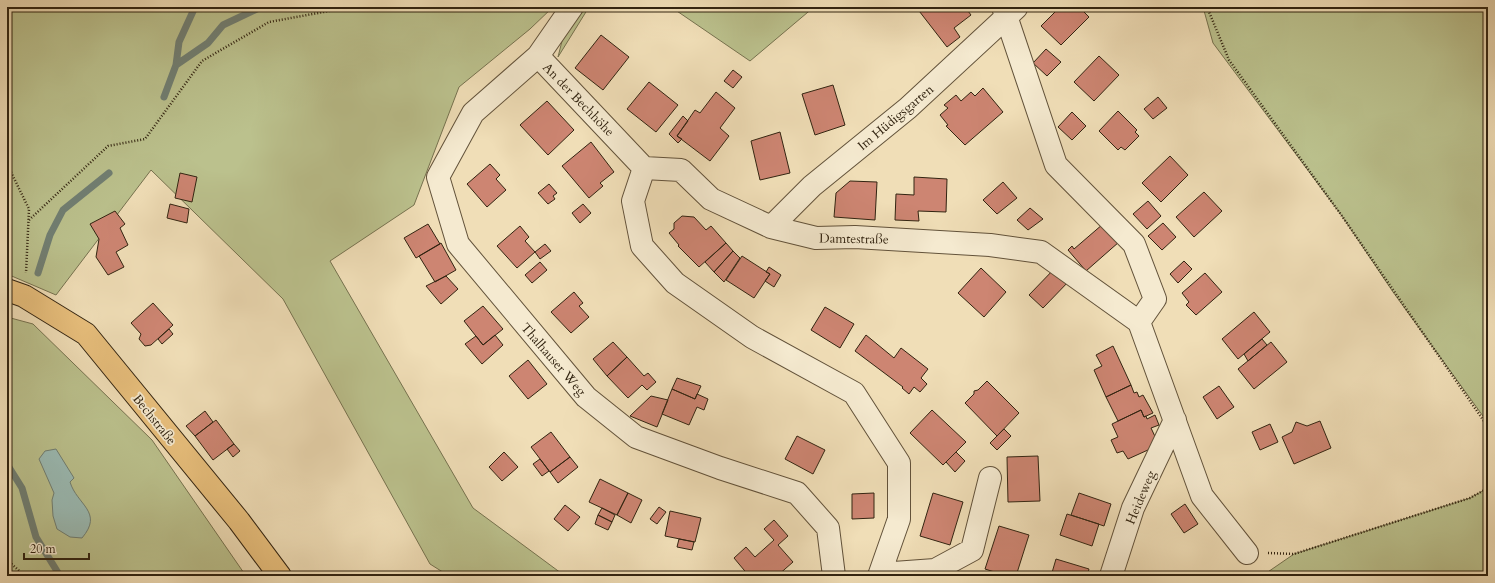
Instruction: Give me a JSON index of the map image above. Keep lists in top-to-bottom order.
{
  "streets": {
    "main road": ["Bechstraße"],
    "street": [
      "An der Bechhöhe",
      "Im Hüdigsgarten",
      "Damtestraße",
      "Thalhauser Weg",
      "Heideweg"
    ]
  },
  "crossings": [
    ["An der Bechhöhe", "Damtestraße"],
    ["An der Bechhöhe", "Thalhauser Weg"],
    ["Im Hüdigsgarten", "Damtestraße"]
  ],
  "scale_bar": "20 m"
}
